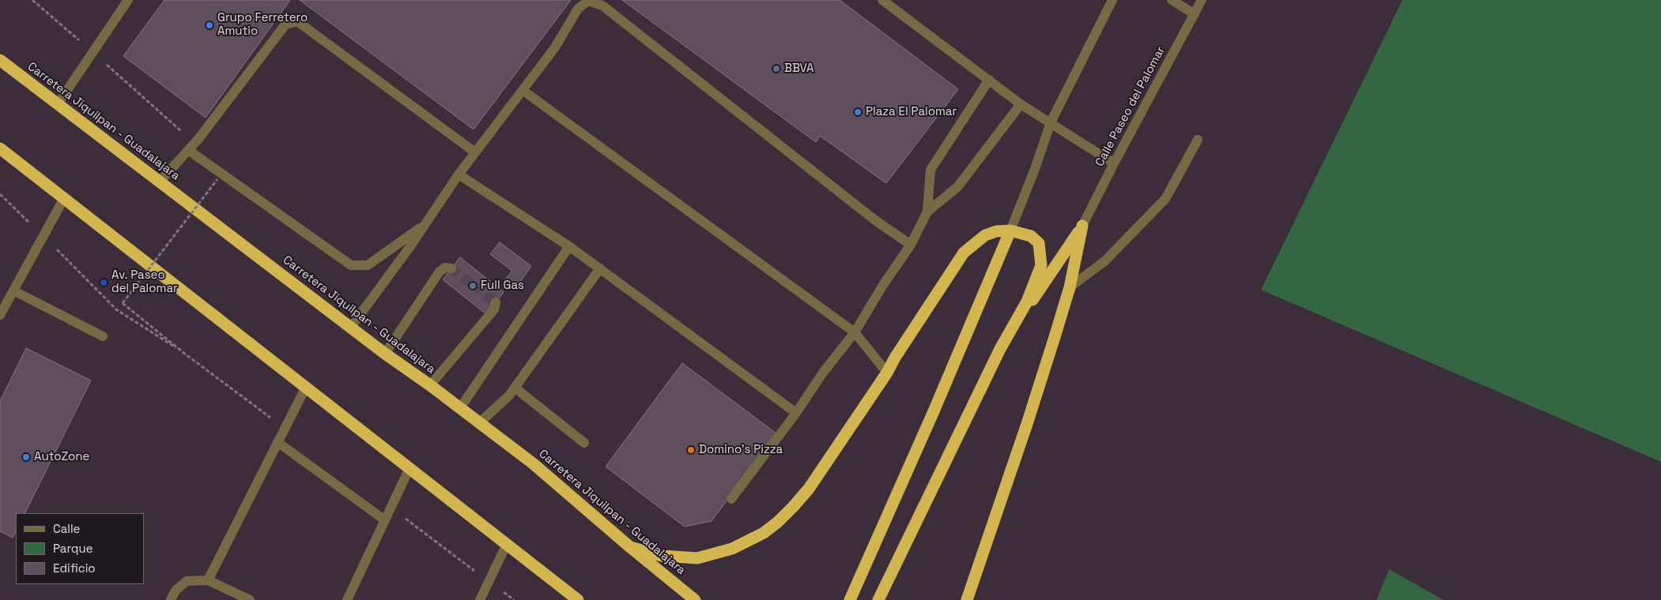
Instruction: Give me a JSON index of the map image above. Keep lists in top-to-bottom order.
{
  "streets": {
    "highway": ["Carretera Jiquilpan - Guadalajara"],
    "street": ["Calle Paseo del Palomar"]
  },
  "places": [
    "Grupo Ferretero Amutio",
    "BBVA",
    "Plaza El Palomar",
    "Av. Paseo del Palomar",
    "Full Gas",
    "Domino's Pizza",
    "AutoZone"
  ],
  "legend": ["Calle", "Parque", "Edificio"]
}
